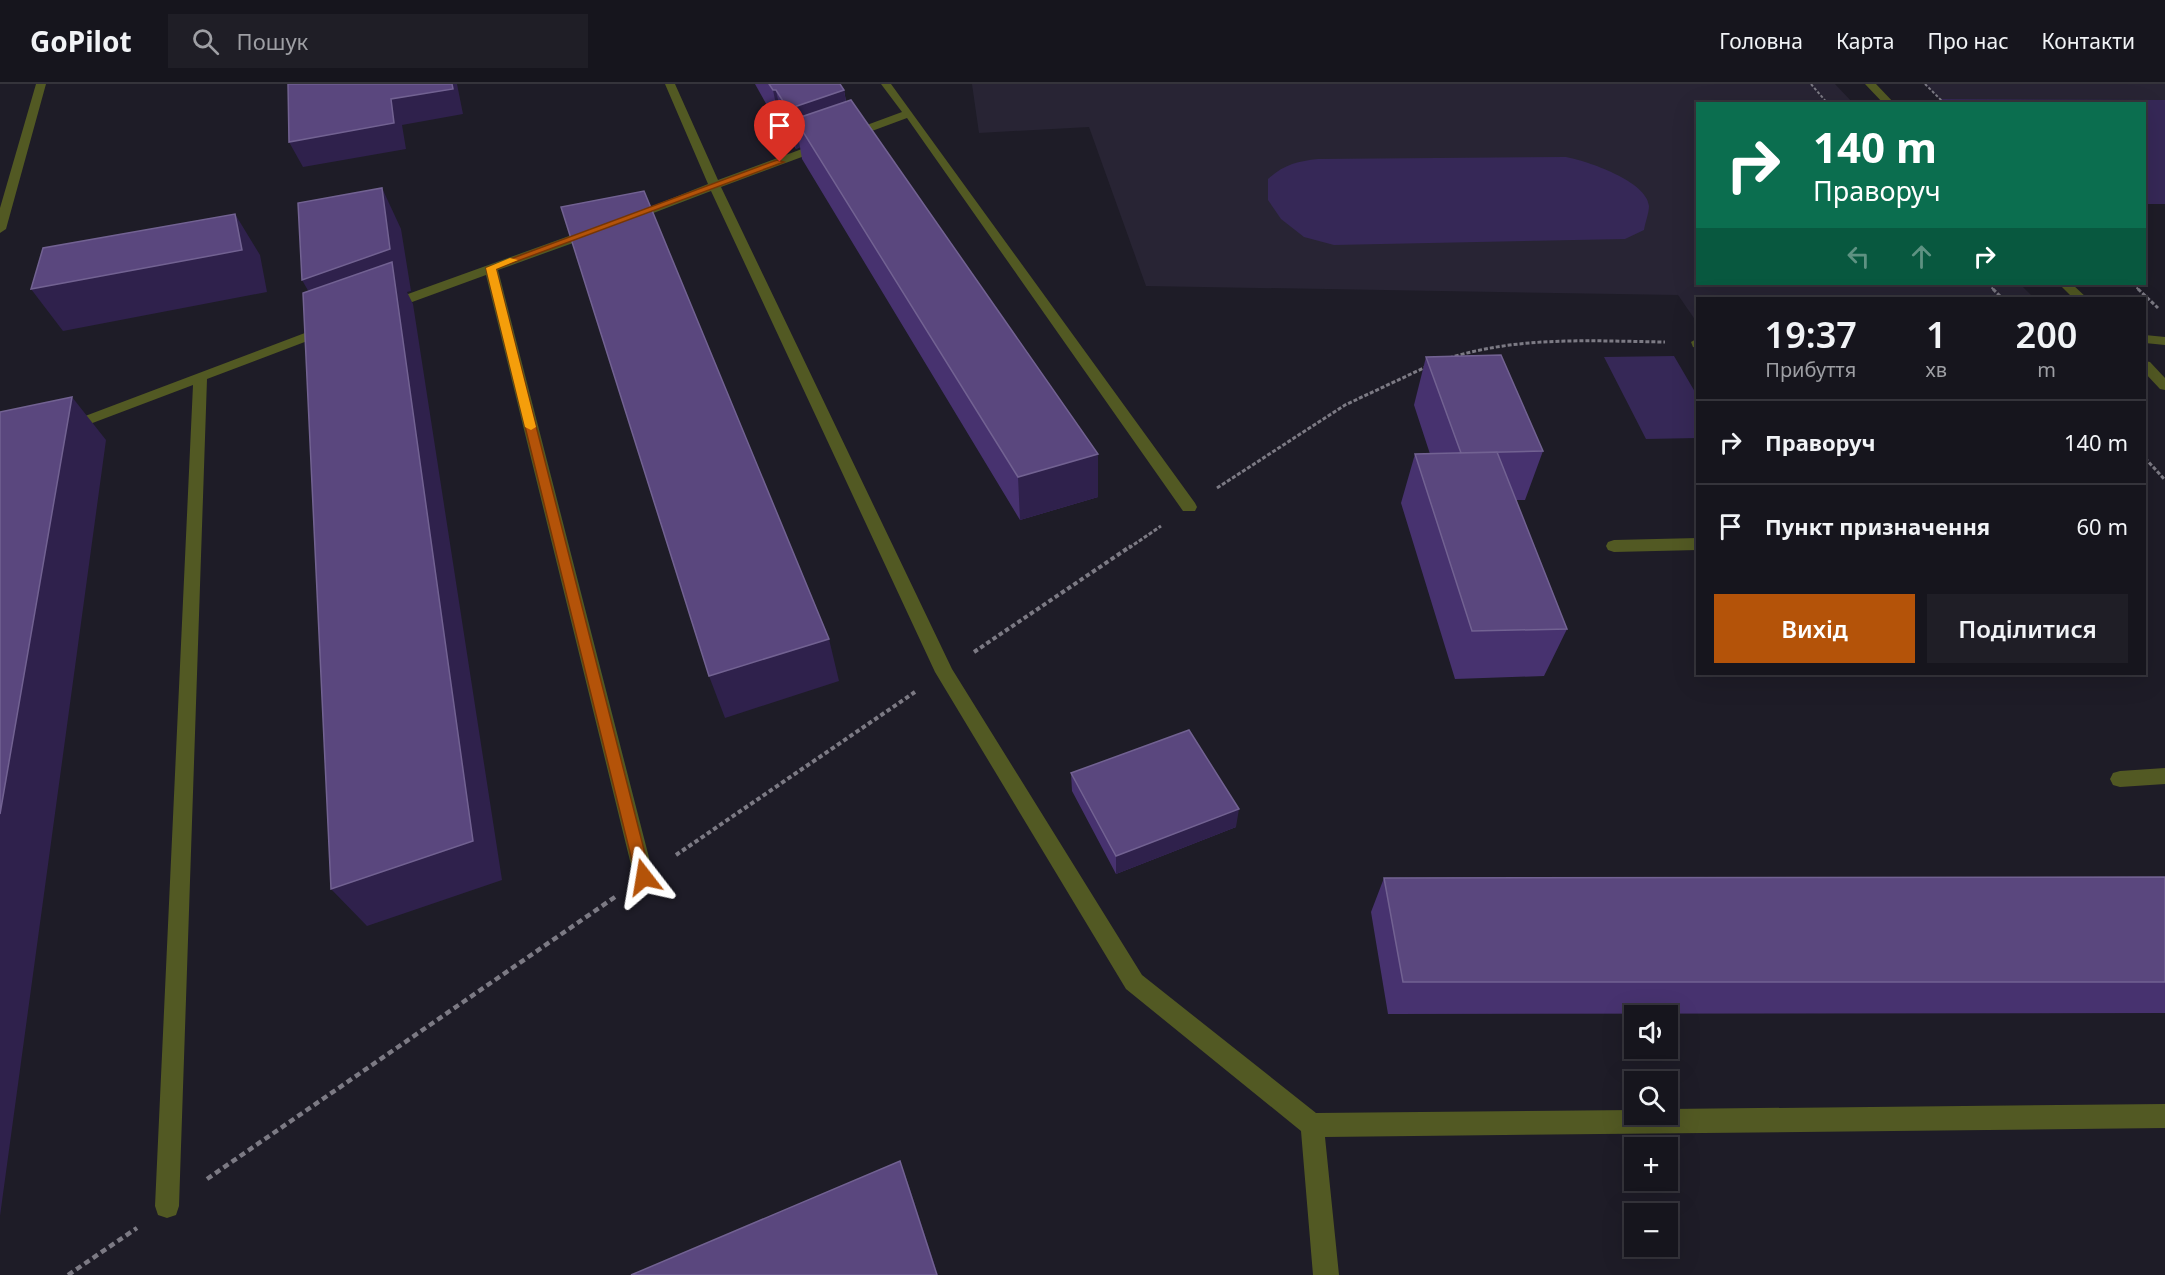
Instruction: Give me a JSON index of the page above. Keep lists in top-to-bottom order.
{
  "page": {
    "header": "GoPilot",
    "search": "Пошук",
    "nav": [
      "Головна",
      "Карта",
      "Про нас",
      "Контакти"
    ],
    "turn": ["140 m", "Праворуч"],
    "eta": [
      "19:37",
      "Прибуття",
      "1",
      "хв",
      "200",
      "m"
    ],
    "list": [
      {
        "name": "Праворуч",
        "value": "140 m"
      },
      {
        "name": "Пункт призначення",
        "value": "60 m"
      }
    ],
    "buttons": ["Вихід", "Поділитися"],
    "map_buttons": ["+", "−"]
  }
}
